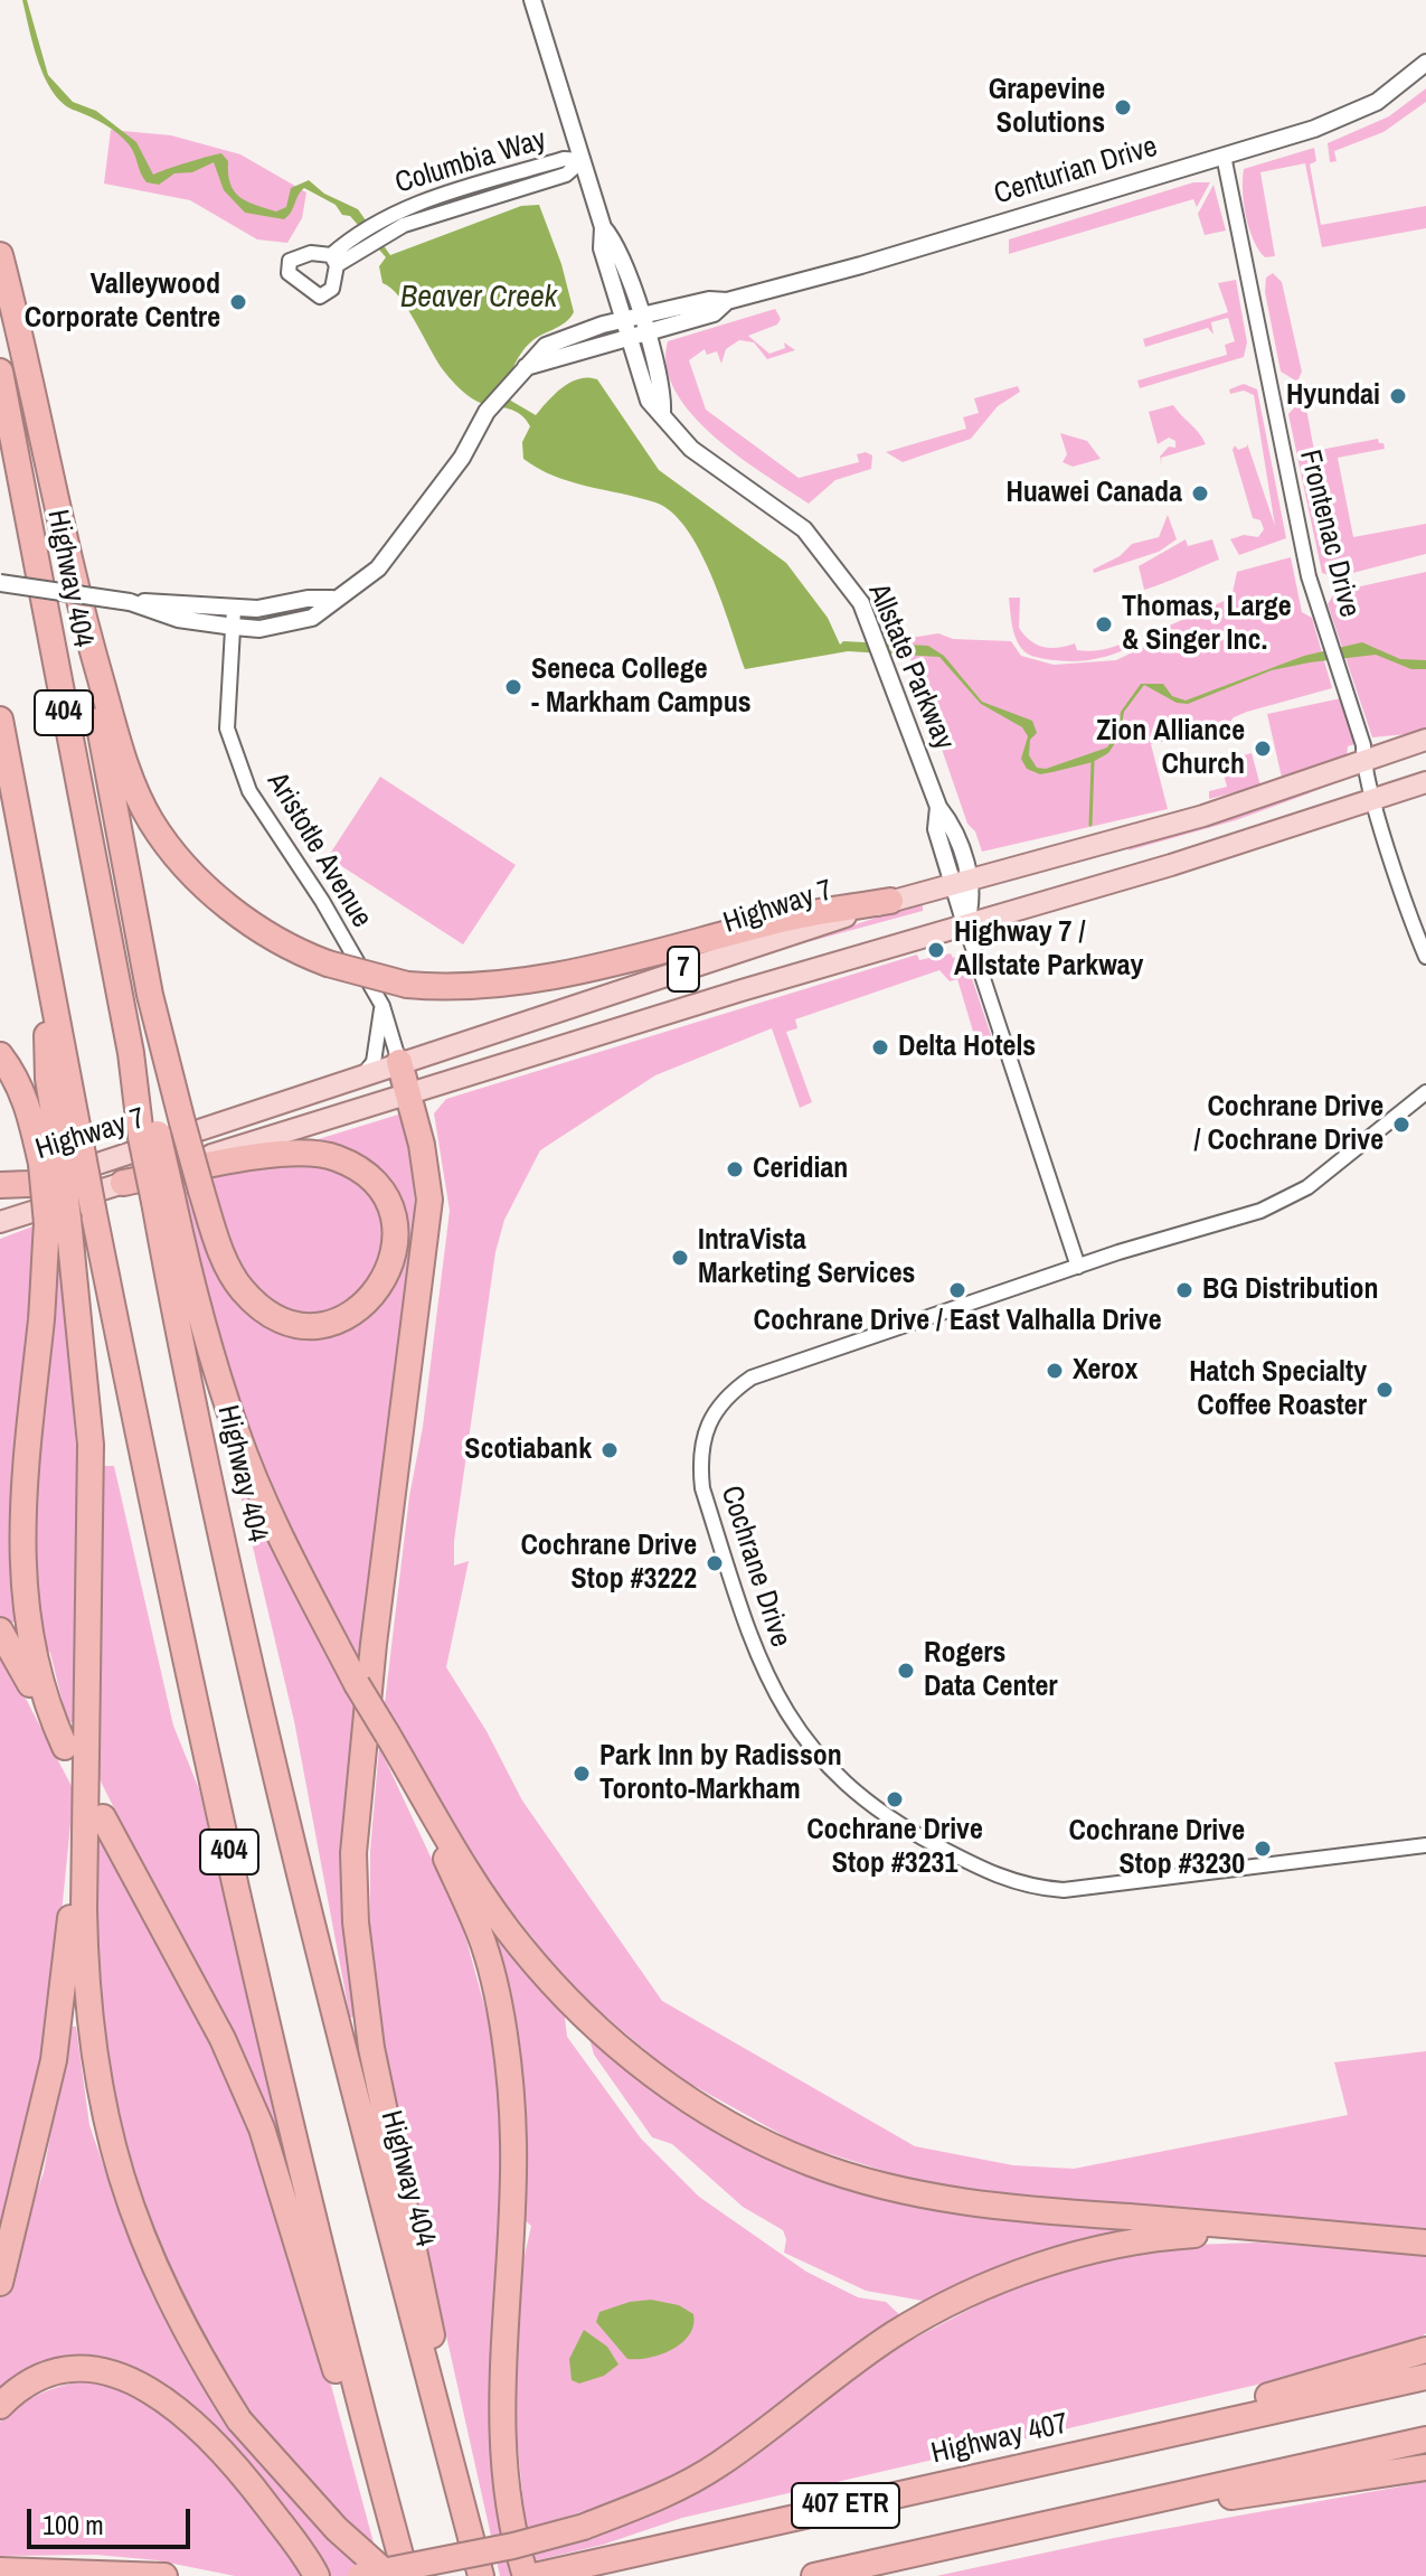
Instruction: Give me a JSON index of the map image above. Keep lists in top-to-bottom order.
{
  "streets": {
    "highway": [
      "Highway 404",
      "404",
      "Highway 407",
      "407 ETR"
    ],
    "main road": ["Highway 7", "7"],
    "street": [
      "Columbia Way",
      "Centurian Drive",
      "Frontenac Drive",
      "Allstate Parkway",
      "Aristotle Avenue",
      "Cochrane Drive"
    ]
  },
  "crossings": [
    ["Columbia Way", "Allstate Parkway"],
    ["Centurian Drive", "Frontenac Drive"],
    ["Centurian Drive", "Allstate Parkway"],
    ["Centurian Drive", "Aristotle Avenue"],
    ["Frontenac Drive", "Highway 7"],
    ["Allstate Parkway", "Highway 7"],
    ["404", "Highway 7"],
    ["Aristotle Avenue", "Highway 7"]
  ],
  "water": ["Beaver Creek"],
  "places": [
    "Grapevine Solutions",
    "Valleywood Corporate Centre",
    "Hyundai",
    "Huawei Canada",
    "Thomas, Large & Singer Inc.",
    "Seneca College - Markham Campus",
    "Zion Alliance Church",
    "Highway 7 / Allstate Parkway",
    "Delta Hotels",
    "Cochrane Drive / Cochrane Drive",
    "Ceridian",
    "IntraVista Marketing Services",
    "Cochrane Drive / East Valhalla Drive",
    "BG Distribution",
    "Xerox",
    "Hatch Specialty Coffee Roaster",
    "Scotiabank",
    "Cochrane Drive Stop #3222",
    "Rogers Data Center",
    "Park Inn by Radisson Toronto-Markham",
    "Cochrane Drive Stop #3231",
    "Cochrane Drive Stop #3230"
  ],
  "scale_bar": "100 m"
}
